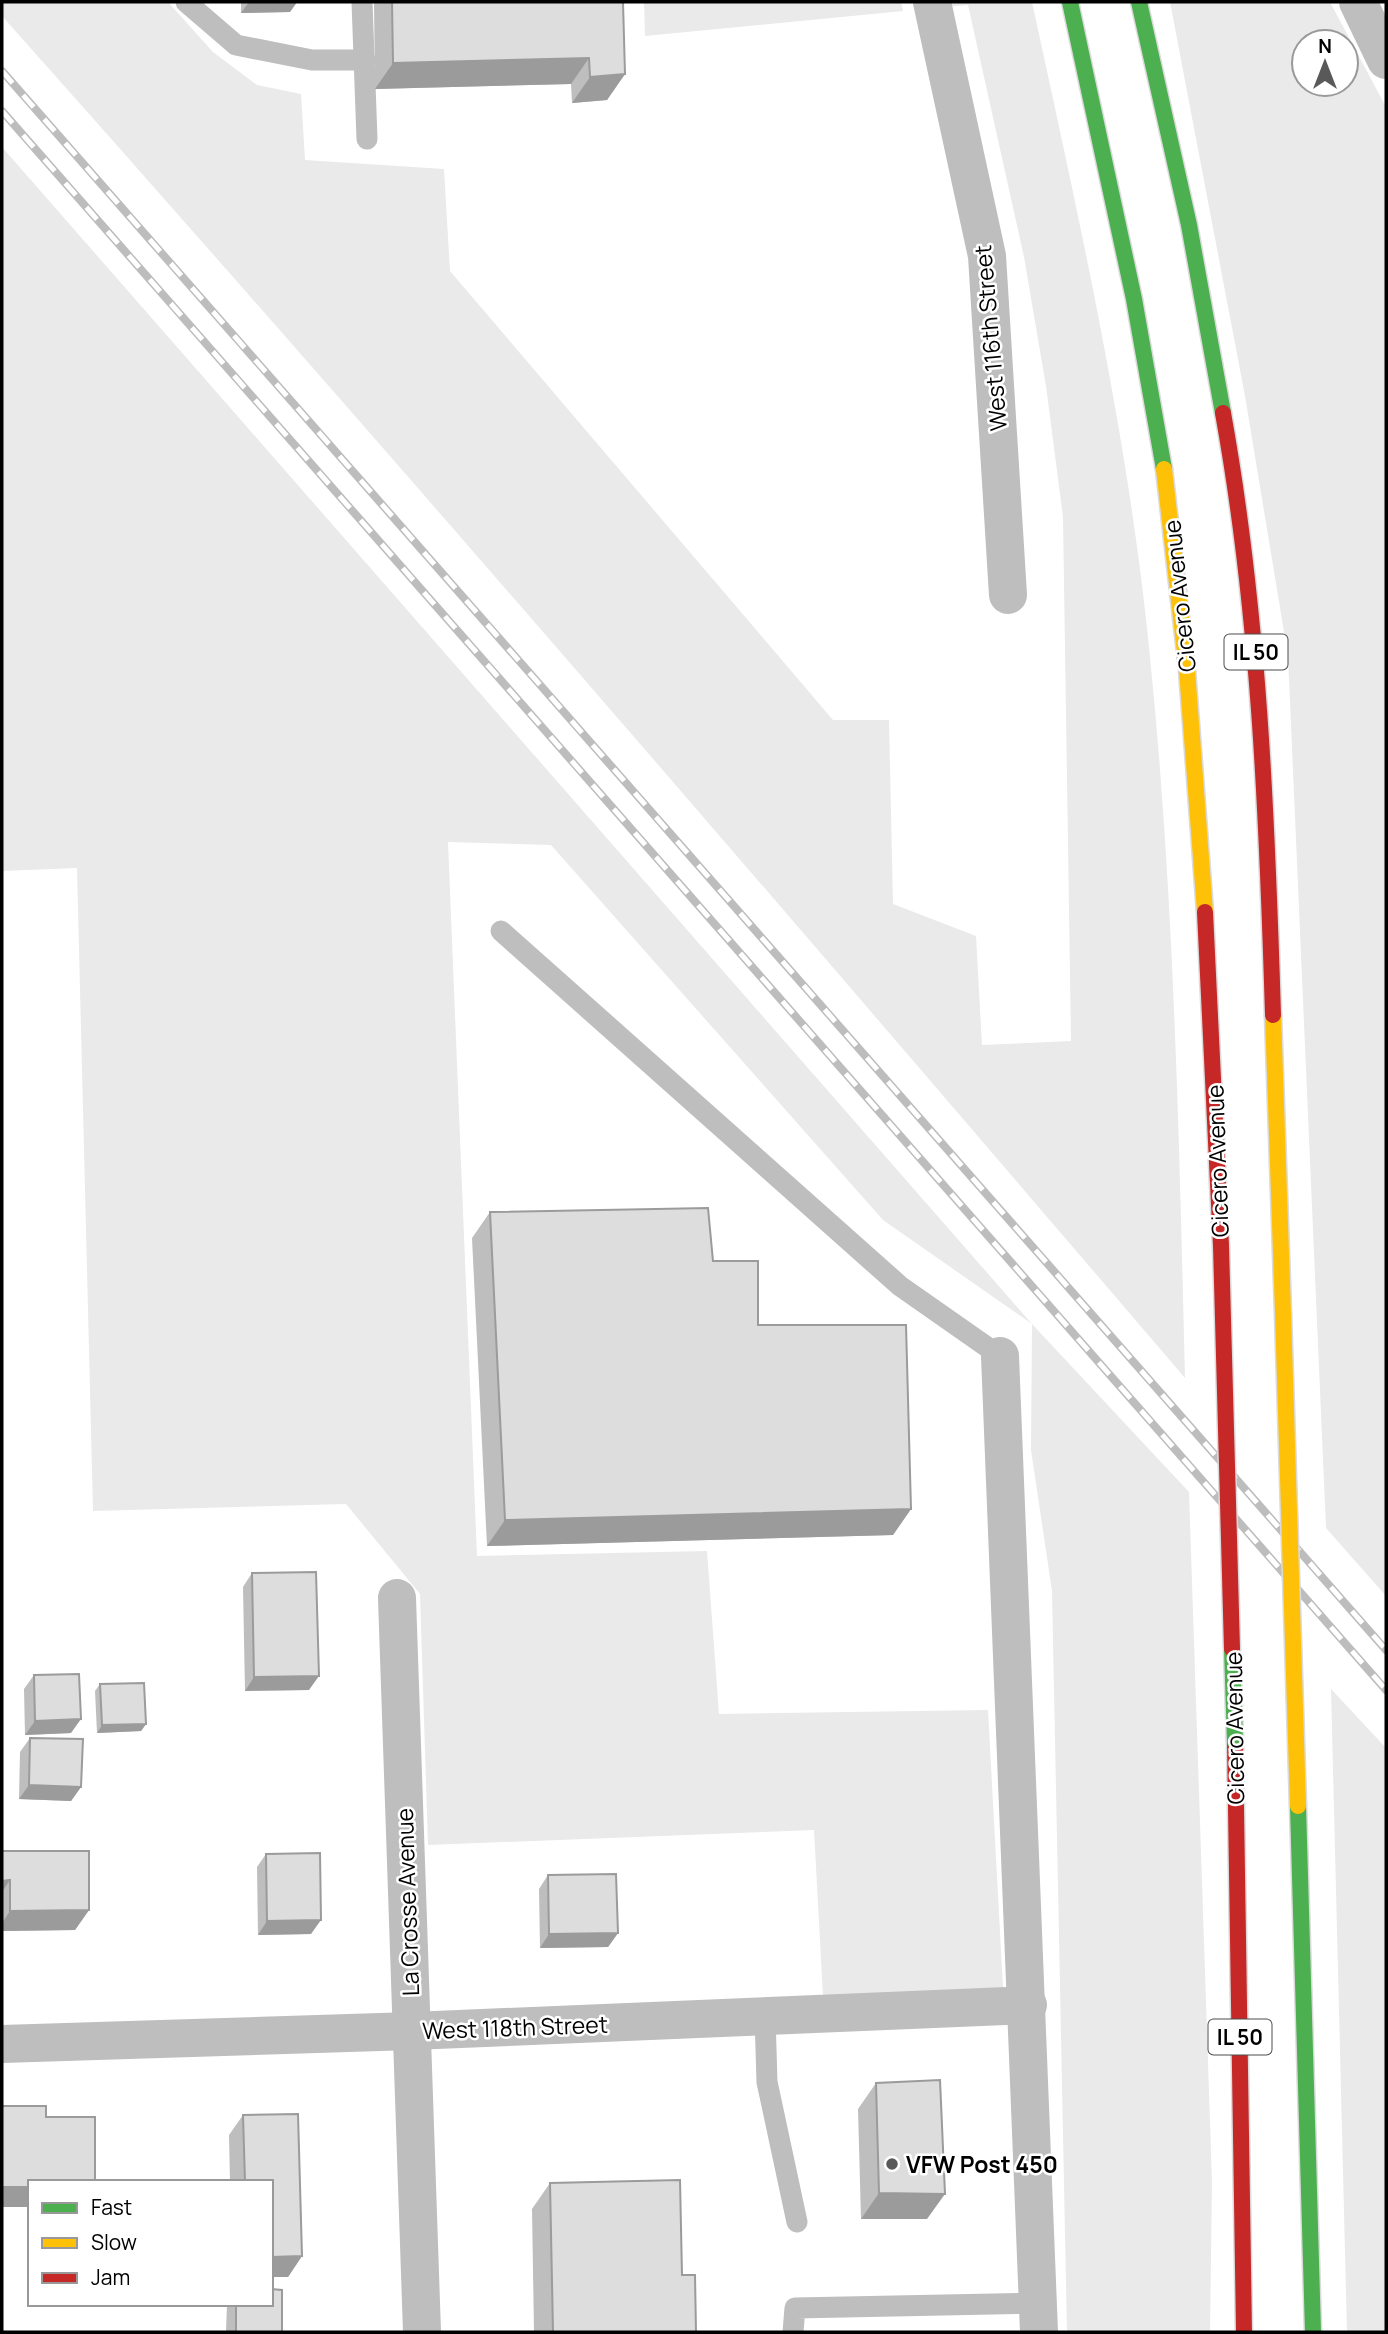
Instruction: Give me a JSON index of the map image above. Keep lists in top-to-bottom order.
{
  "streets": {
    "main road": ["Cicero Avenue", "IL 50"],
    "street": ["West 116th Street", "La Crosse Avenue", "West 118th Street"]
  },
  "crossings": [
    ["La Crosse Avenue", "West 118th Street"]
  ],
  "places": ["VFW Post 450"],
  "legend": ["Fast", "Slow", "Jam"],
  "north": "top"
}
